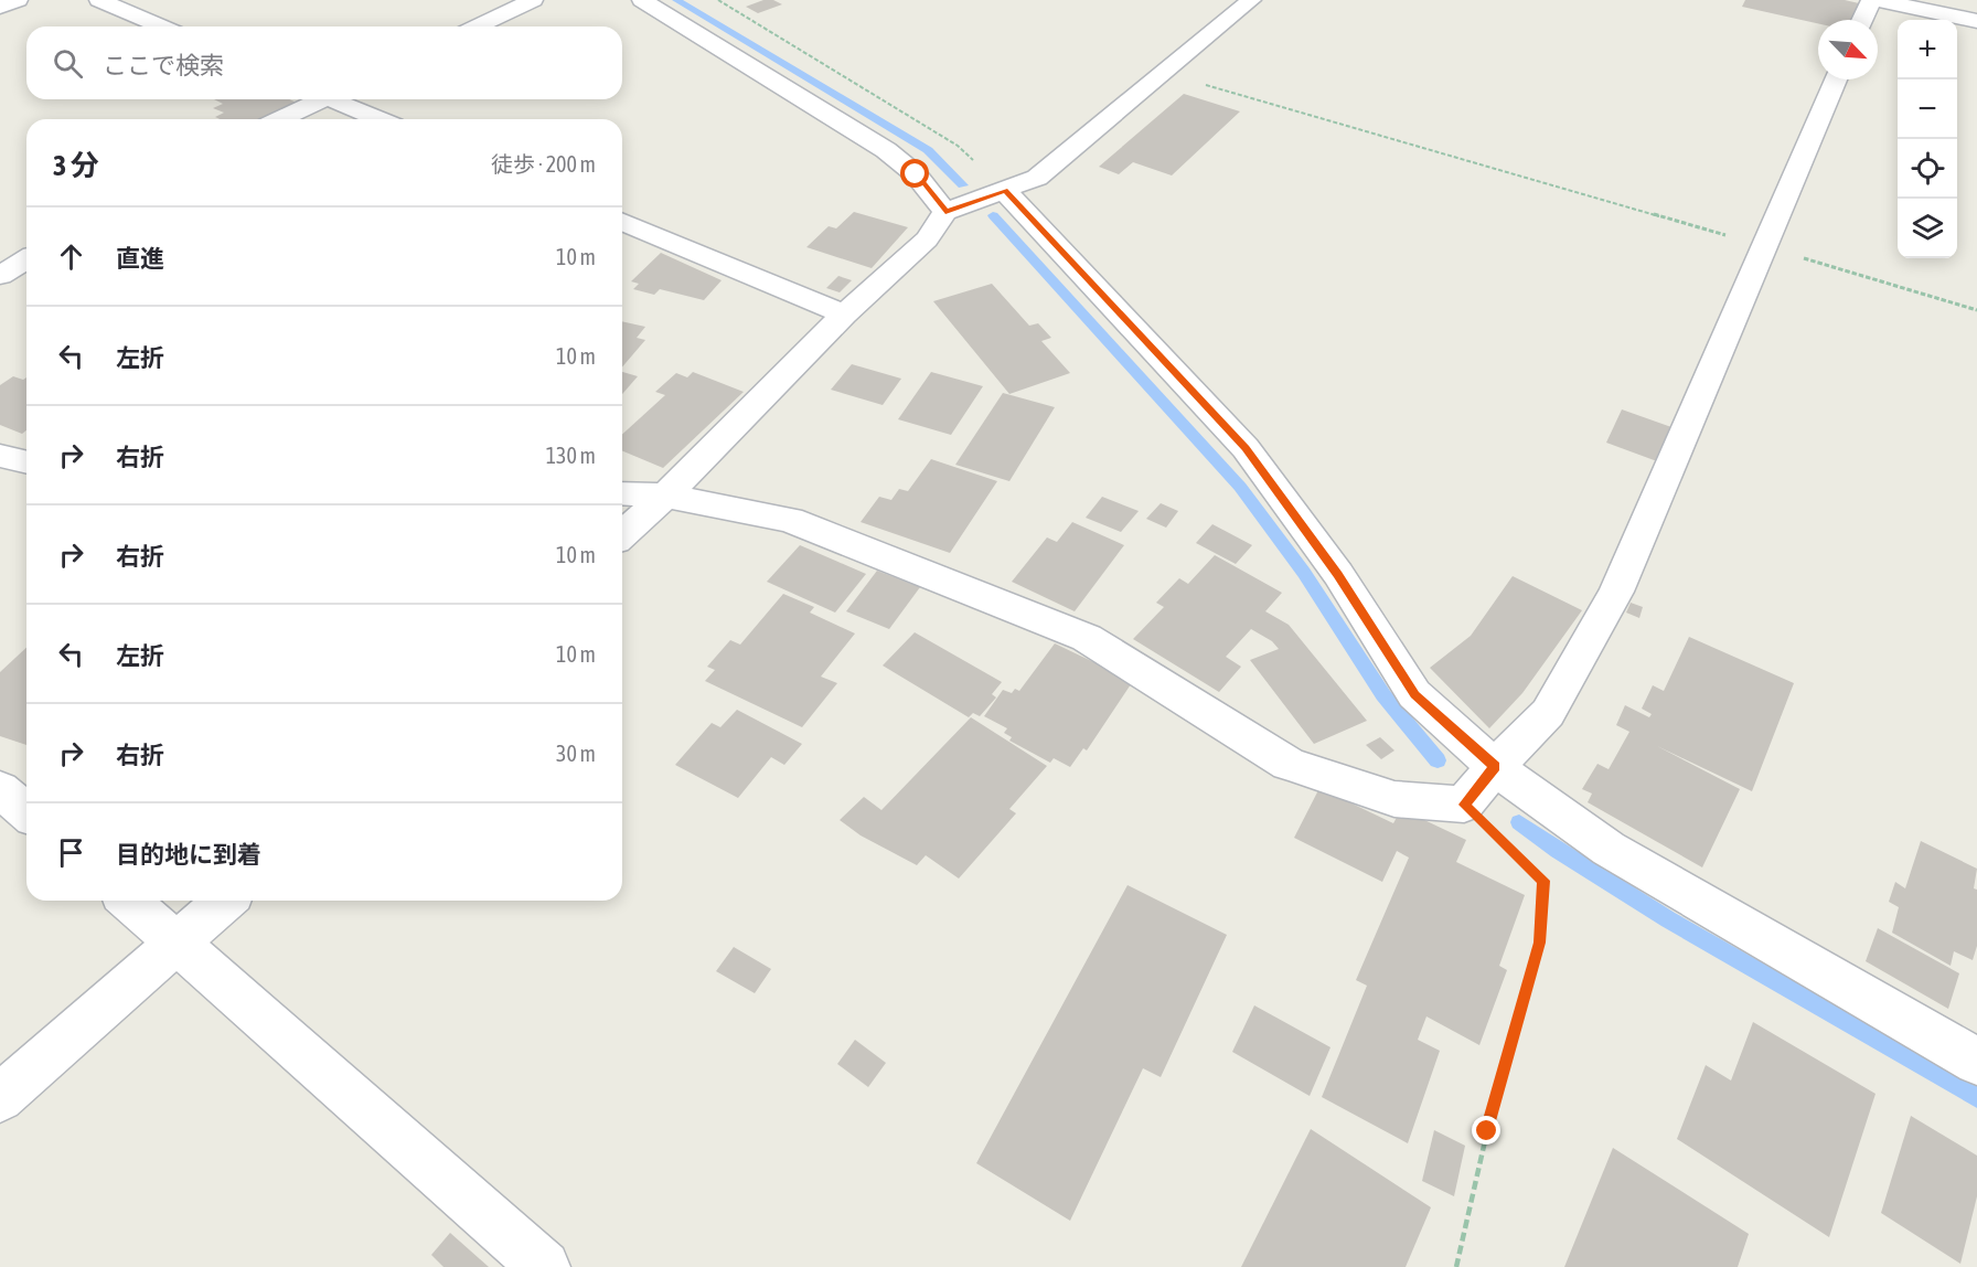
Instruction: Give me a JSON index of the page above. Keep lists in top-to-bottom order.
{
  "north": "bottom right",
  "page": {
    "map_buttons": ["+", "−"],
    "search": "ここで検索",
    "heading": ["3 分", "徒歩 · 200 m"],
    "list": [
      ["直進", "10 m"],
      ["左折", "10 m"],
      ["右折", "130 m"],
      ["右折", "10 m"],
      ["左折", "10 m"],
      ["右折", "30 m"],
      "目的地に到着"
    ]
  }
}
